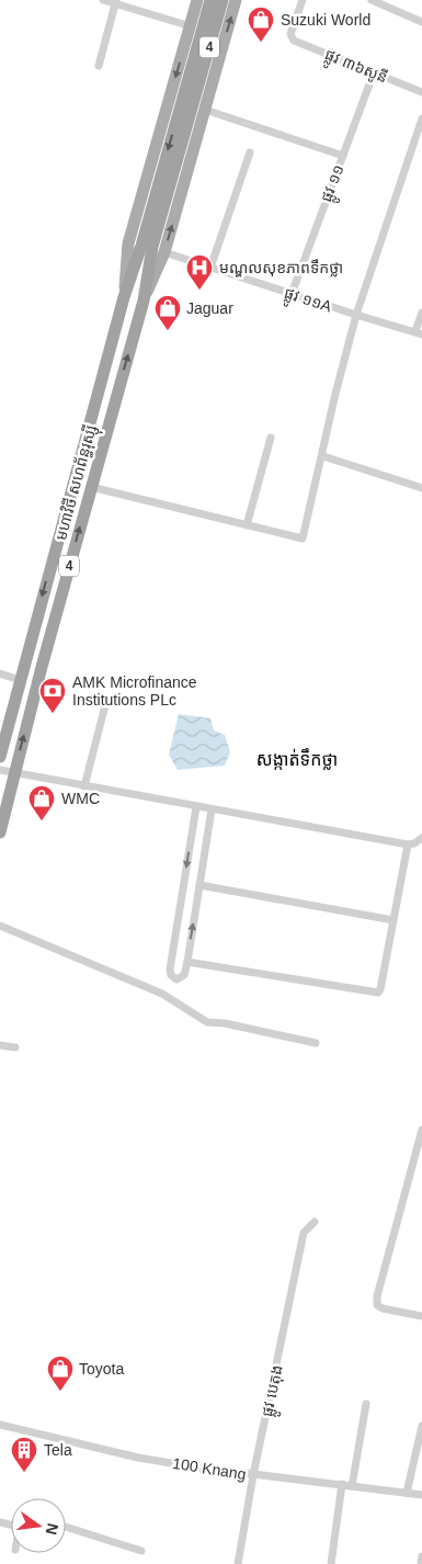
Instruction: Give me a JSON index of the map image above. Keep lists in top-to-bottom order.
{
  "streets": {
    "highway": ["4", "មហាវិថី សហព័ន្ធរុស្ស៊ី"],
    "street": [
      "ផ្លូវ ៣៦សូនី",
      "ផ្លូវ ១១",
      "ផ្លូវ ១១A",
      "ផ្លូវ បេតុង",
      "100 Knang"
    ]
  },
  "crossings": [
    ["4", "មហាវិថី សហព័ន្ធរុស្ស៊ី"],
    ["ផ្លូវ ៣៦សូនី", "ផ្លូវ ១១"],
    ["ផ្លូវ ១១", "ផ្លូវ ១១A"],
    ["ផ្លូវ ១១A", "មហាវិថី សហព័ន្ធរុស្ស៊ី"],
    ["ផ្លូវ បេតុង", "100 Knang"]
  ],
  "districts": ["សង្កាត់ទឹកថ្លា"],
  "places": {
    "shop": [
      "Suzuki World",
      "Jaguar",
      "WMC",
      "Toyota"
    ],
    "hospital": ["មណ្ឌលសុខភាពទឹកថ្លា"],
    "bank": ["AMK Microfinance Institutions PLc"],
    "building": ["Tela"]
  },
  "north": "right"
}
